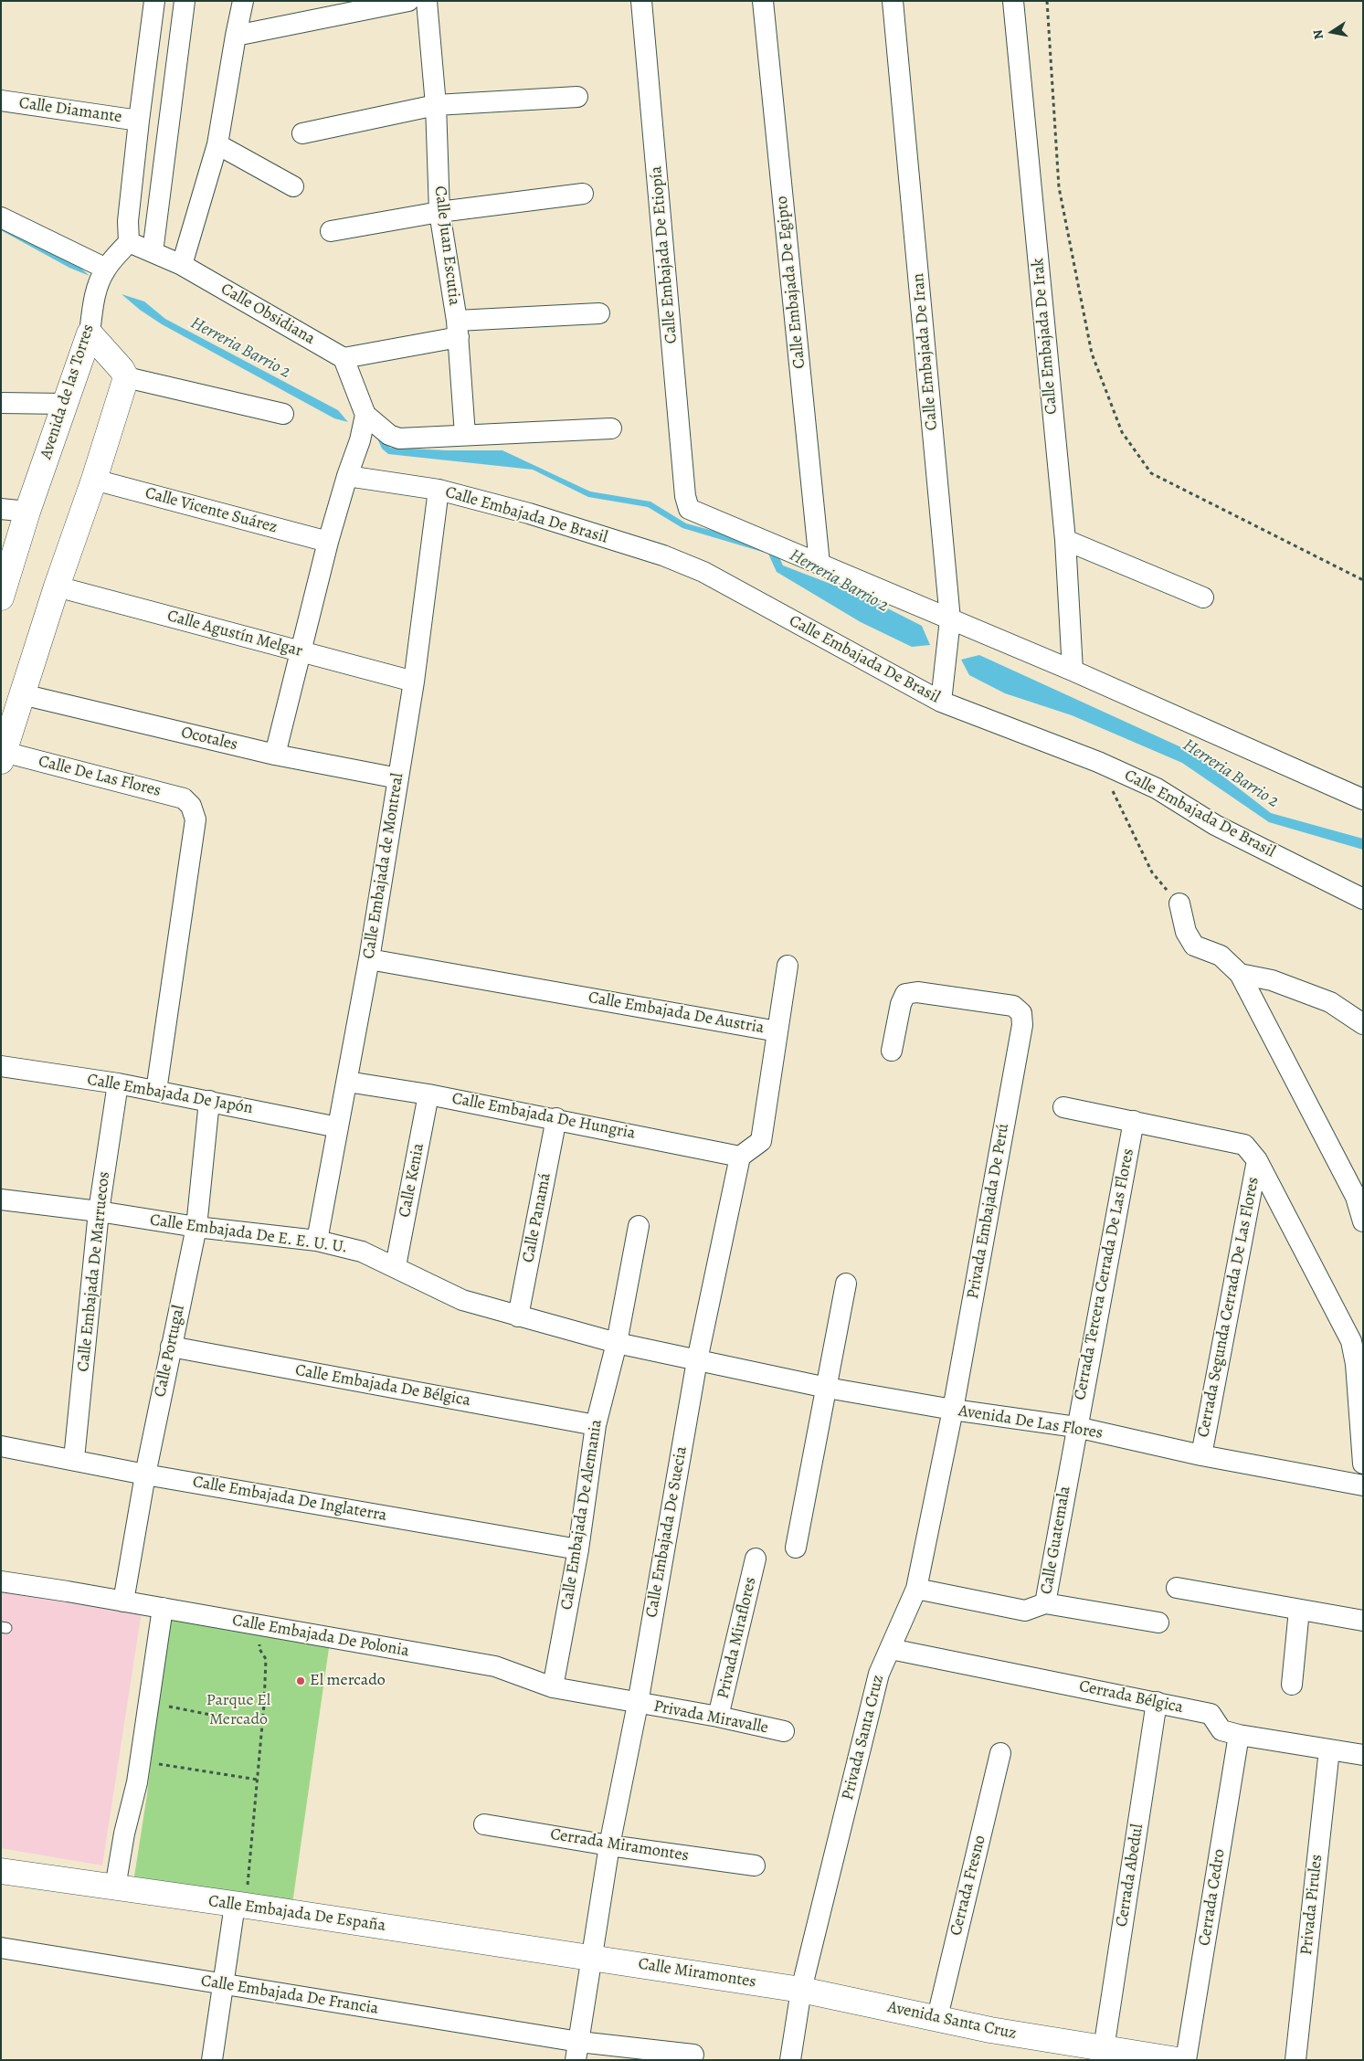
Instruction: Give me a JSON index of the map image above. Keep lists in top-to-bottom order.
{
  "streets": {
    "street": [
      "Calle Diamante",
      "Calle Juan Escutia",
      "Calle Embajada De Etiopía",
      "Calle Embajada De Egipto",
      "Calle Obsidiana",
      "Calle Embajada De Irak",
      "Calle Embajada De Iran",
      "Avenida de las Torres",
      "Calle Vicente Suárez",
      "Calle Embajada De Brasil",
      "Calle Agustín Melgar",
      "Ocotales",
      "Calle De Las Flores",
      "Calle Embajada de Montreal",
      "Calle Embajada De Austria",
      "Calle Embajada De Japón",
      "Calle Embajada De Hungria",
      "Calle Kenia",
      "Privada Embajada De Perú",
      "Calle Panamá",
      "Calle Embajada De E. E. U. U.",
      "Calle Embajada De Marruecos",
      "Cerrada Tercera Cerrada De Las Flores",
      "Cerrada Segunda Cerrada De Las Flores",
      "Calle Portugal",
      "Calle Embajada De Bélgica",
      "Avenida De Las Flores",
      "Calle Embajada De Inglaterra",
      "Calle Embajada De Alemania",
      "Calle Embajada De Suecia",
      "Calle Guatemala",
      "Calle Embajada De Polonia",
      "Privada Miraflores",
      "Cerrada Bélgica",
      "Privada Miravalle",
      "Privada Santa Cruz",
      "Cerrada Miramontes",
      "Cerrada Abedul",
      "Cerrada Fresno",
      "Cerrada Cedro",
      "Privada Pirules",
      "Calle Embajada De España",
      "Calle Miramontes",
      "Calle Embajada De Francia",
      "Avenida Santa Cruz"
    ]
  },
  "crossings": [
    ["Calle Embajada De Etiopía", "Calle Embajada De Egipto"],
    ["Calle Obsidiana", "Avenida de las Torres"],
    ["Calle Embajada De Iran", "Calle Embajada De Brasil"],
    ["Calle Embajada De Brasil", "Calle Embajada de Montreal"],
    ["Calle Agustín Melgar", "Calle Embajada de Montreal"],
    ["Ocotales", "Calle Embajada de Montreal"],
    ["Calle De Las Flores", "Calle Embajada De Japón"],
    ["Calle Embajada de Montreal", "Calle Embajada De Austria"],
    ["Calle Embajada de Montreal", "Calle Embajada De Japón"],
    ["Calle Embajada de Montreal", "Calle Embajada De Hungria"],
    ["Calle Embajada de Montreal", "Calle Embajada De E. E. U. U."],
    ["Calle Embajada De Austria", "Calle Embajada De Hungria"],
    ["Calle Embajada De Japón", "Calle Embajada De Marruecos"],
    ["Calle Embajada De Japón", "Calle Portugal"],
    ["Calle Embajada De Hungria", "Calle Kenia"],
    ["Calle Embajada De Hungria", "Calle Panamá"],
    ["Calle Kenia", "Calle Embajada De E. E. U. U."],
    ["Privada Embajada De Perú", "Avenida De Las Flores"],
    ["Privada Embajada De Perú", "Privada Santa Cruz"],
    ["Calle Panamá", "Calle Embajada De E. E. U. U."],
    ["Calle Embajada De E. E. U. U.", "Calle Embajada De Marruecos"],
    ["Calle Embajada De E. E. U. U.", "Calle Portugal"],
    ["Calle Embajada De E. E. U. U.", "Avenida De Las Flores"],
    ["Calle Embajada De E. E. U. U.", "Calle Embajada De Alemania"],
    ["Calle Embajada De E. E. U. U.", "Calle Embajada De Suecia"],
    ["Calle Embajada De Marruecos", "Calle Embajada De Inglaterra"],
    ["Cerrada Tercera Cerrada De Las Flores", "Avenida De Las Flores"],
    ["Cerrada Tercera Cerrada De Las Flores", "Calle Guatemala"],
    ["Cerrada Segunda Cerrada De Las Flores", "Avenida De Las Flores"],
    ["Calle Portugal", "Calle Embajada De Bélgica"],
    ["Calle Portugal", "Calle Embajada De Inglaterra"],
    ["Calle Portugal", "Calle Embajada De Polonia"],
    ["Calle Embajada De Bélgica", "Calle Embajada De Alemania"],
    ["Avenida De Las Flores", "Calle Embajada De Suecia"],
    ["Avenida De Las Flores", "Calle Guatemala"],
    ["Avenida De Las Flores", "Privada Santa Cruz"],
    ["Calle Embajada De Inglaterra", "Calle Embajada De Alemania"],
    ["Calle Embajada De Alemania", "Calle Embajada De Polonia"],
    ["Calle Embajada De Suecia", "Calle Embajada De Polonia"],
    ["Calle Embajada De Suecia", "Privada Miravalle"],
    ["Calle Embajada De Suecia", "Cerrada Miramontes"],
    ["Calle Embajada De Suecia", "Calle Embajada De España"],
    ["Calle Embajada De Suecia", "Calle Miramontes"],
    ["Calle Guatemala", "Privada Santa Cruz"],
    ["Calle Embajada De Polonia", "Privada Miravalle"],
    ["Privada Miraflores", "Privada Miravalle"],
    ["Cerrada Bélgica", "Privada Santa Cruz"],
    ["Cerrada Bélgica", "Cerrada Abedul"],
    ["Cerrada Bélgica", "Cerrada Cedro"],
    ["Cerrada Bélgica", "Privada Pirules"],
    ["Privada Santa Cruz", "Calle Miramontes"],
    ["Privada Santa Cruz", "Avenida Santa Cruz"],
    ["Cerrada Abedul", "Avenida Santa Cruz"],
    ["Cerrada Fresno", "Avenida Santa Cruz"],
    ["Calle Embajada De España", "Calle Miramontes"],
    ["Calle Miramontes", "Avenida Santa Cruz"]
  ],
  "water": ["Herreria Barrio 2"],
  "parks": ["Parque El Mercado"],
  "places": ["El mercado"],
  "north": "left"
}
